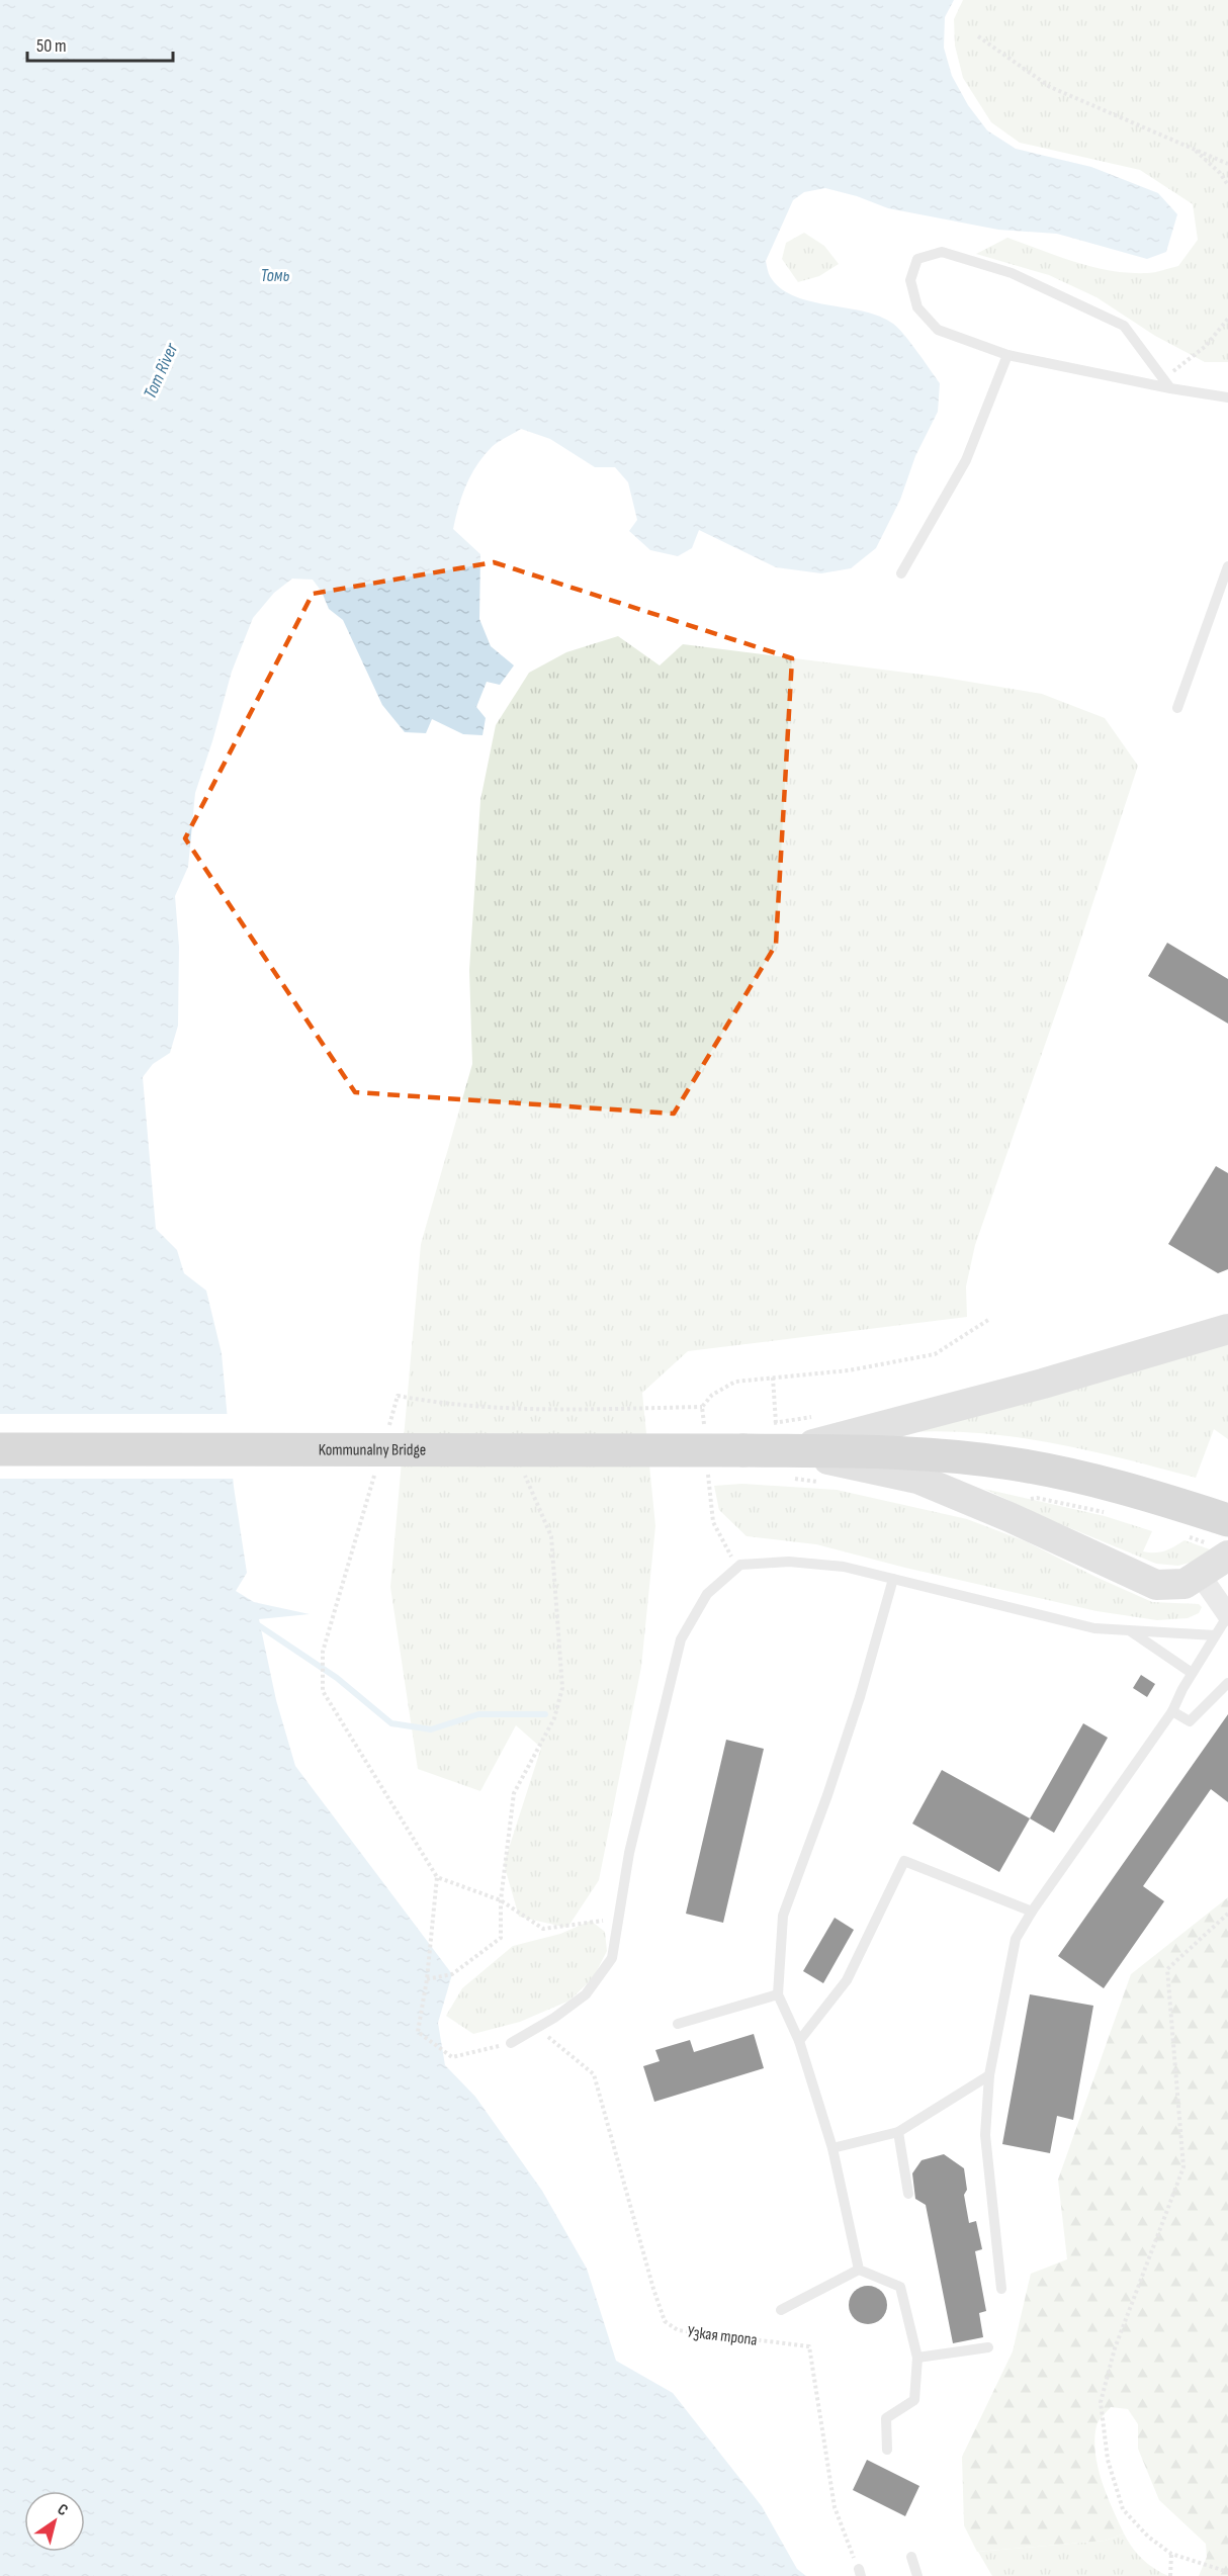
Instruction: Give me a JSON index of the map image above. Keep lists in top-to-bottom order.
{
  "streets": {
    "main road": ["Kommunalny Bridge"],
    "path": ["Узкая тропа"]
  },
  "water": ["Томь", "Tom River"],
  "scale_bar": "50 m",
  "north": "top right"
}
